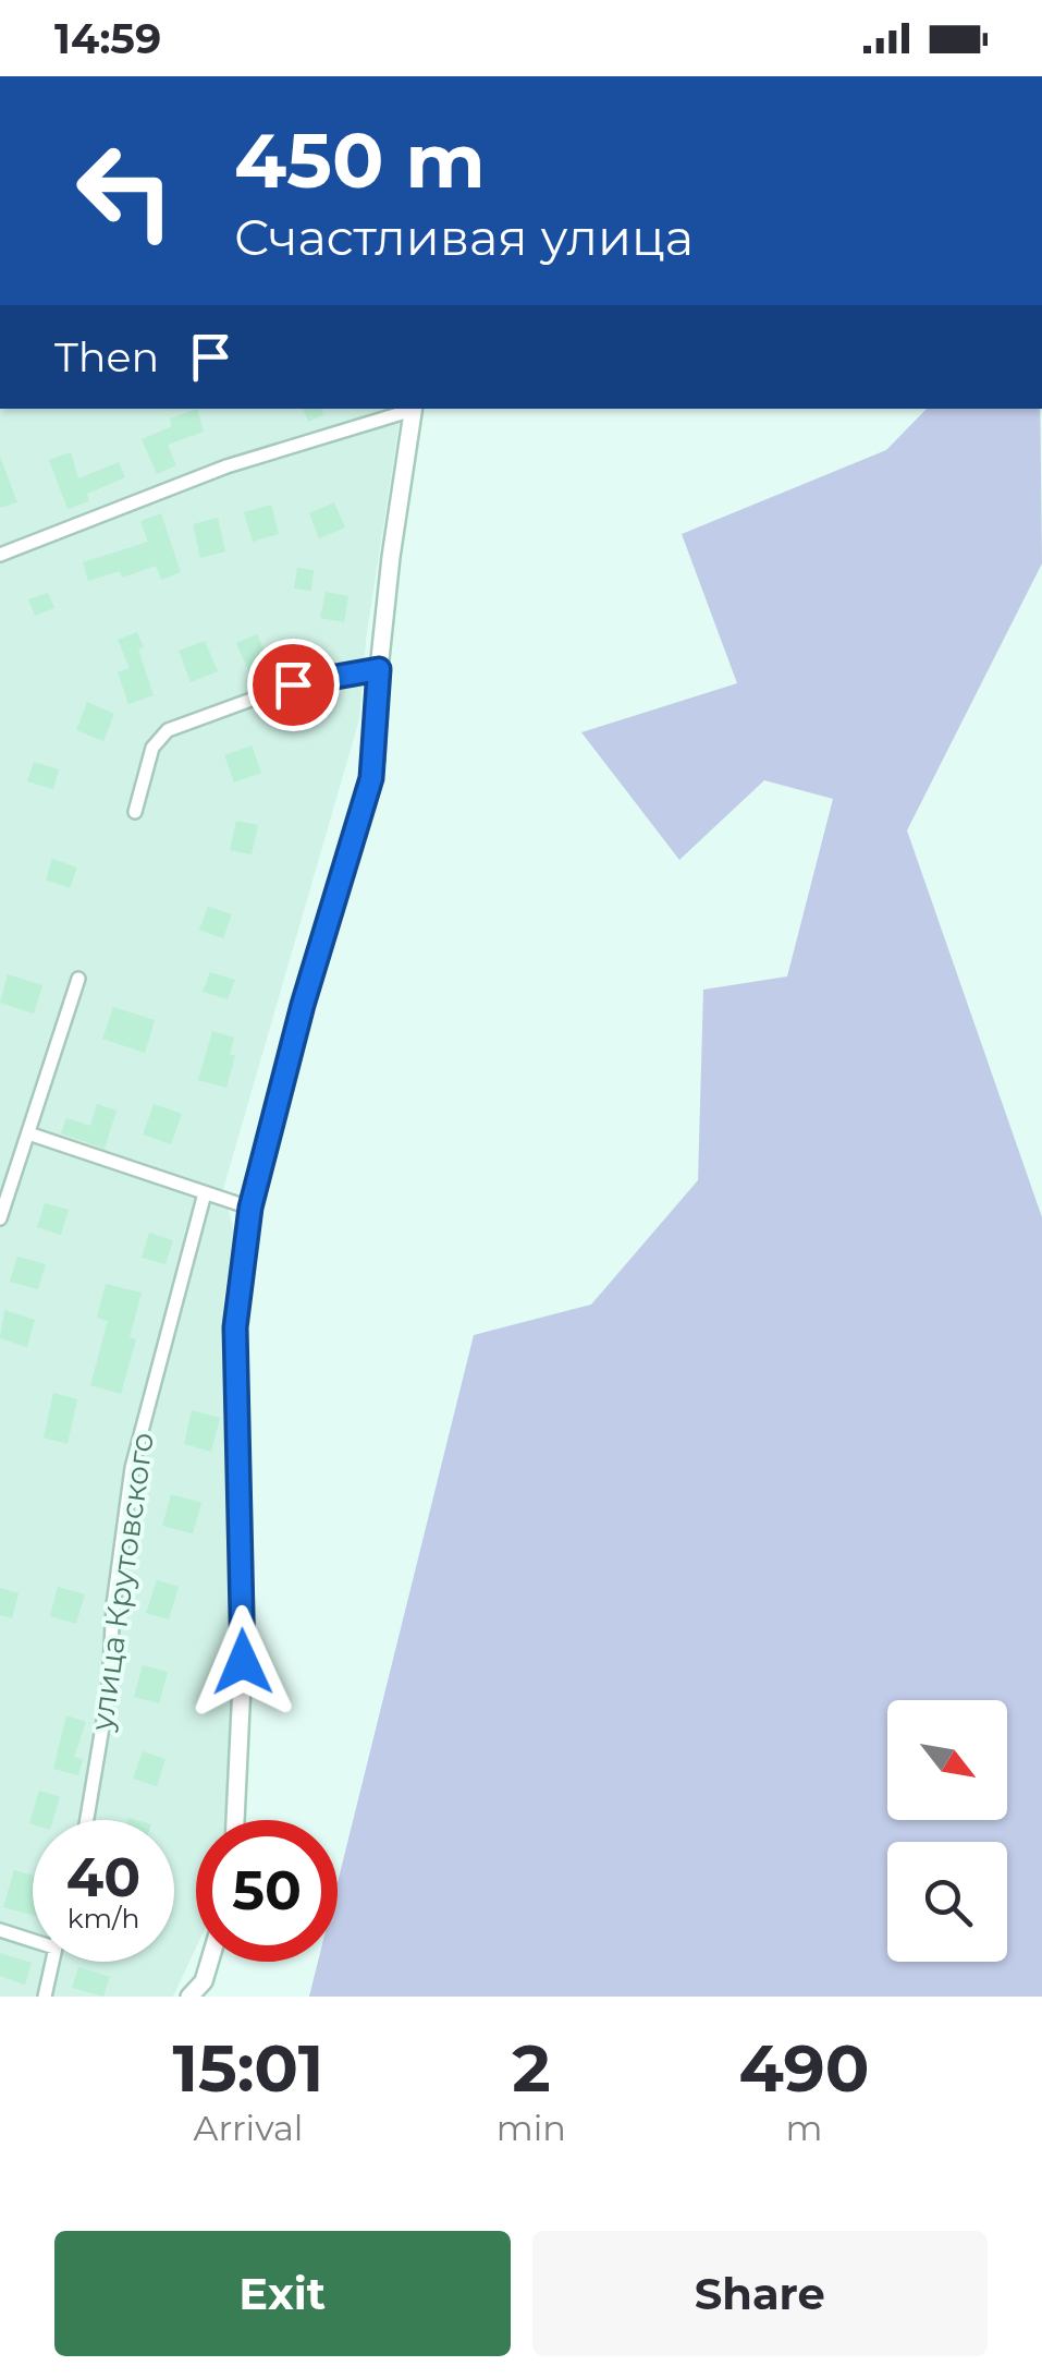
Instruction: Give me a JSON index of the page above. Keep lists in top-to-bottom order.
{
  "streets": {
    "street": ["улица Крутовского"]
  },
  "north": "bottom right",
  "page": {
    "status": "14:59",
    "turn": ["450 m", "Счастливая улица"],
    "then": "Then",
    "speed": "40 km/h",
    "limit": "50",
    "eta": [
      "15:01",
      "Arrival",
      "2",
      "min",
      "490",
      "m"
    ],
    "buttons": ["Exit", "Share"]
  }
}
